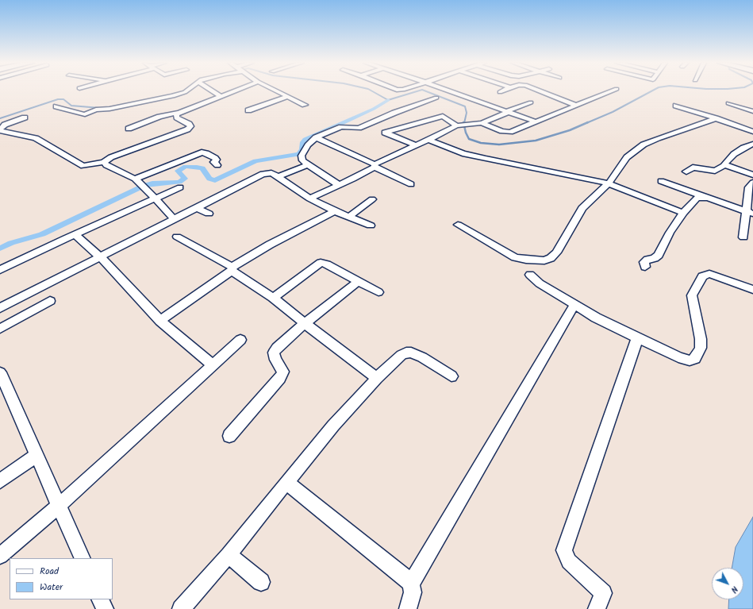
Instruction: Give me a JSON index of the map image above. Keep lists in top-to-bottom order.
{
  "legend": ["Road", "Water"],
  "north": "bottom right"
}
